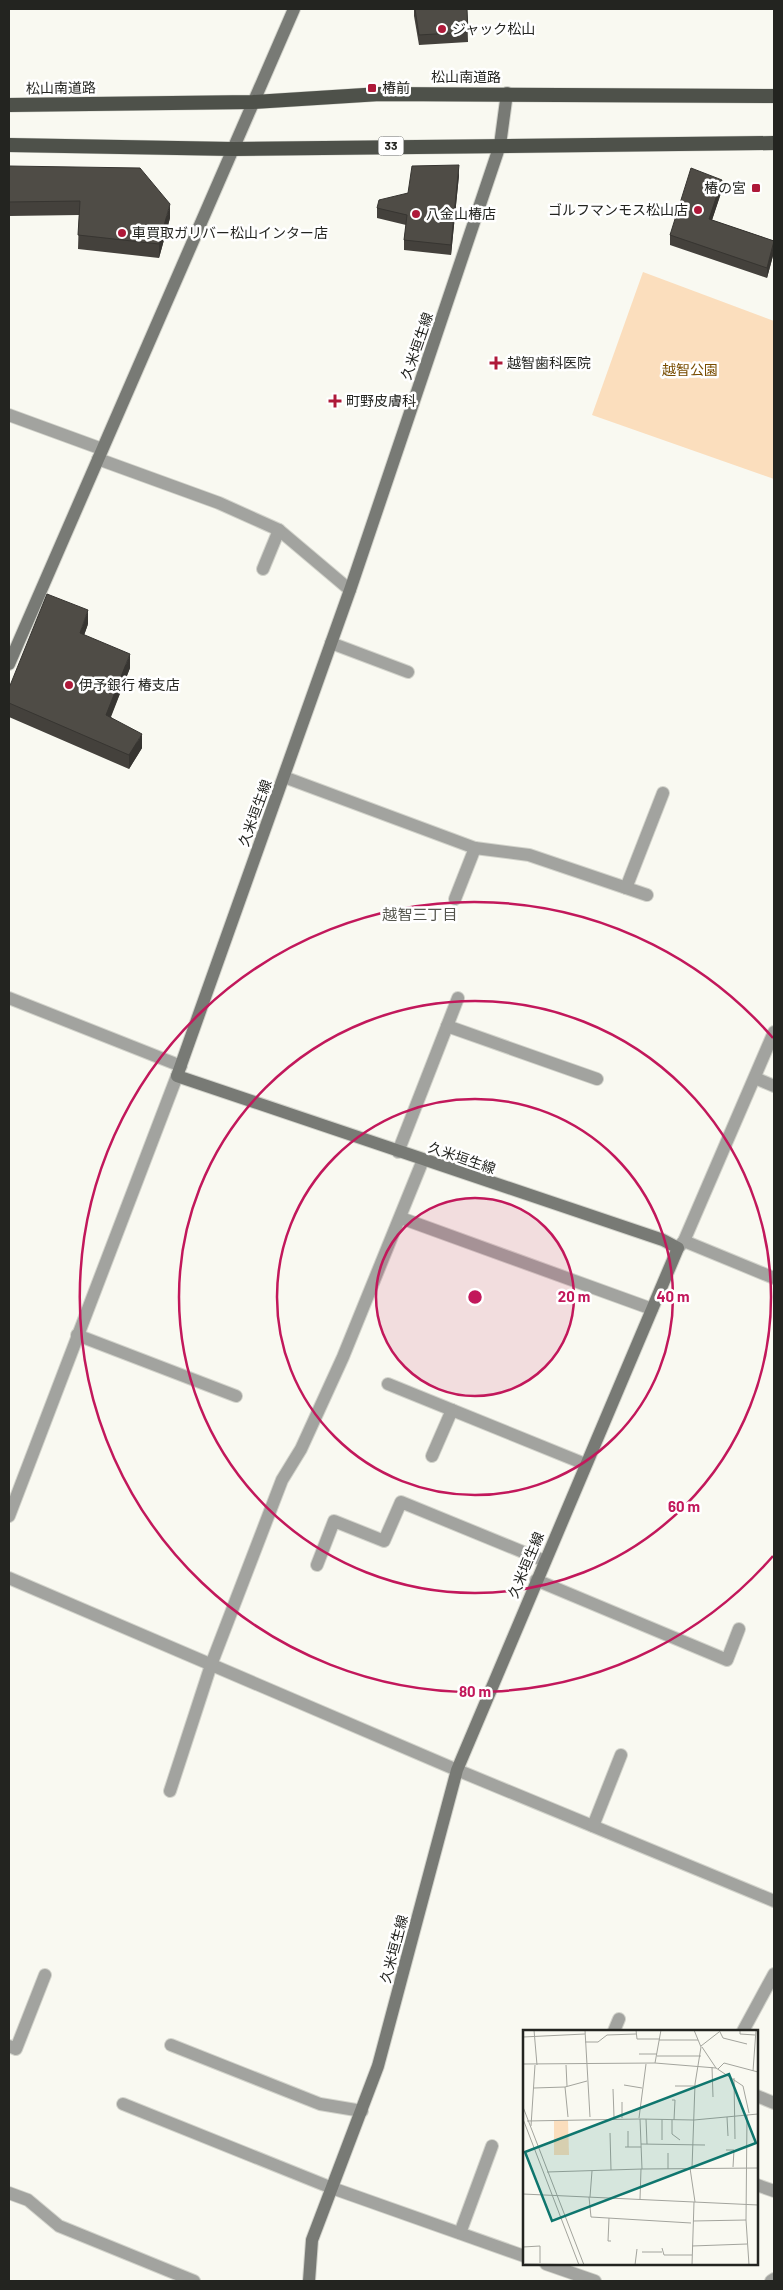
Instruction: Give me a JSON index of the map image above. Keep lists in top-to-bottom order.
{
  "streets": {
    "highway": ["松山南道路", "33"],
    "main road": ["久米垣生線"]
  },
  "crossings": [
    ["松山南道路", "久米垣生線"],
    ["33", "久米垣生線"]
  ],
  "districts": ["越智三丁目"],
  "parks": ["越智公園"],
  "places": {
    "other": [
      "ジャック松山",
      "ゴルフマンモス松山店",
      "八金山椿店",
      "車買取ガリバー松山インター店",
      "伊予銀行 椿支店"
    ],
    "transit": ["椿前", "椿の宮"],
    "health": ["越智歯科医院", "町野皮膚科"]
  },
  "rings": [
    "20 m",
    "40 m",
    "60 m",
    "80 m"
  ]
}
